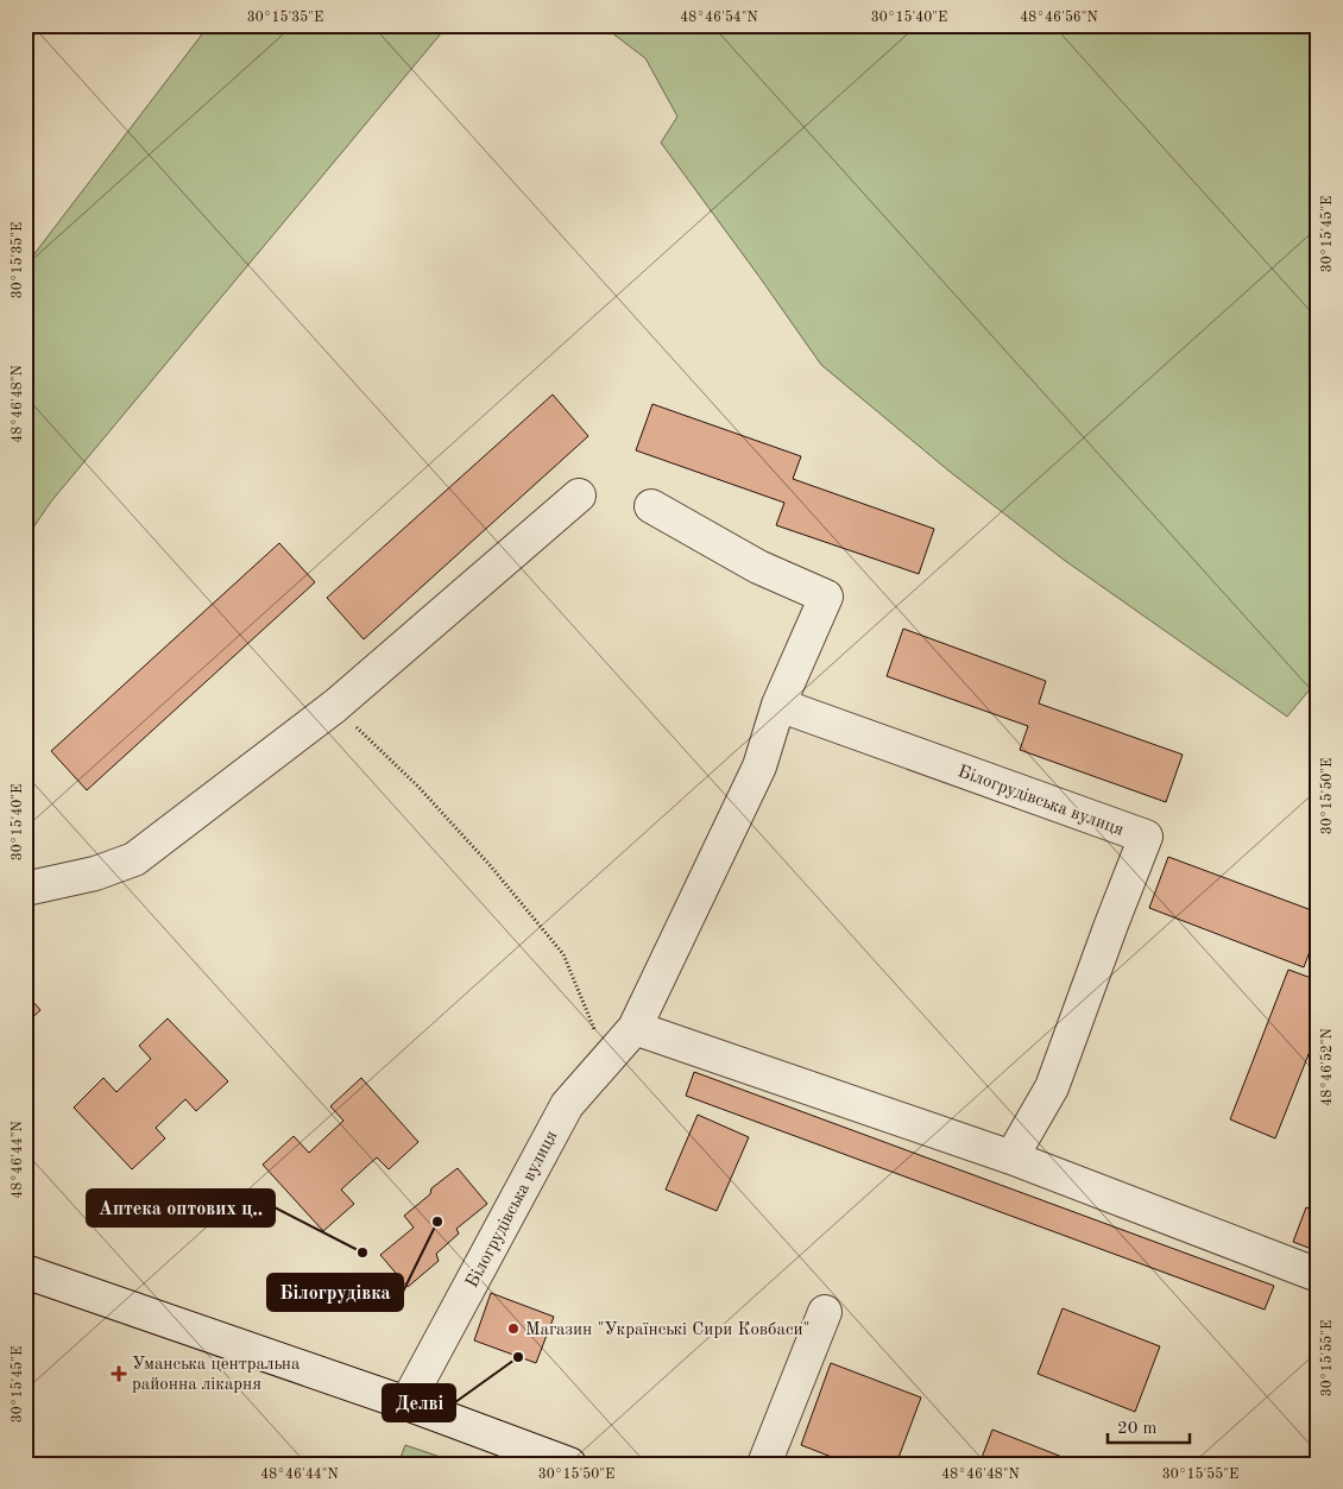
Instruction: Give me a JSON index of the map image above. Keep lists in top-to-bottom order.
{
  "streets": {
    "street": ["Білогрудівська вулиця"]
  },
  "places": {
    "other": [
      "Білогрудівка",
      "Аптека оптових ц‥",
      "Магазин \"Українські Сири Ковбаси\"",
      "Делві"
    ],
    "health": ["Уманська центральна районна лікарня"]
  },
  "scale_bar": "20 m",
  "coordinates": [
    "30°15'35\"E",
    "48°46'54\"N",
    "30°15'40\"E",
    "48°46'56\"N",
    "30°15'45\"E",
    "48°46'48\"N",
    "30°15'50\"E",
    "48°46'52\"N",
    "48°46'44\"N",
    "30°15'55\"E"
  ]
}
